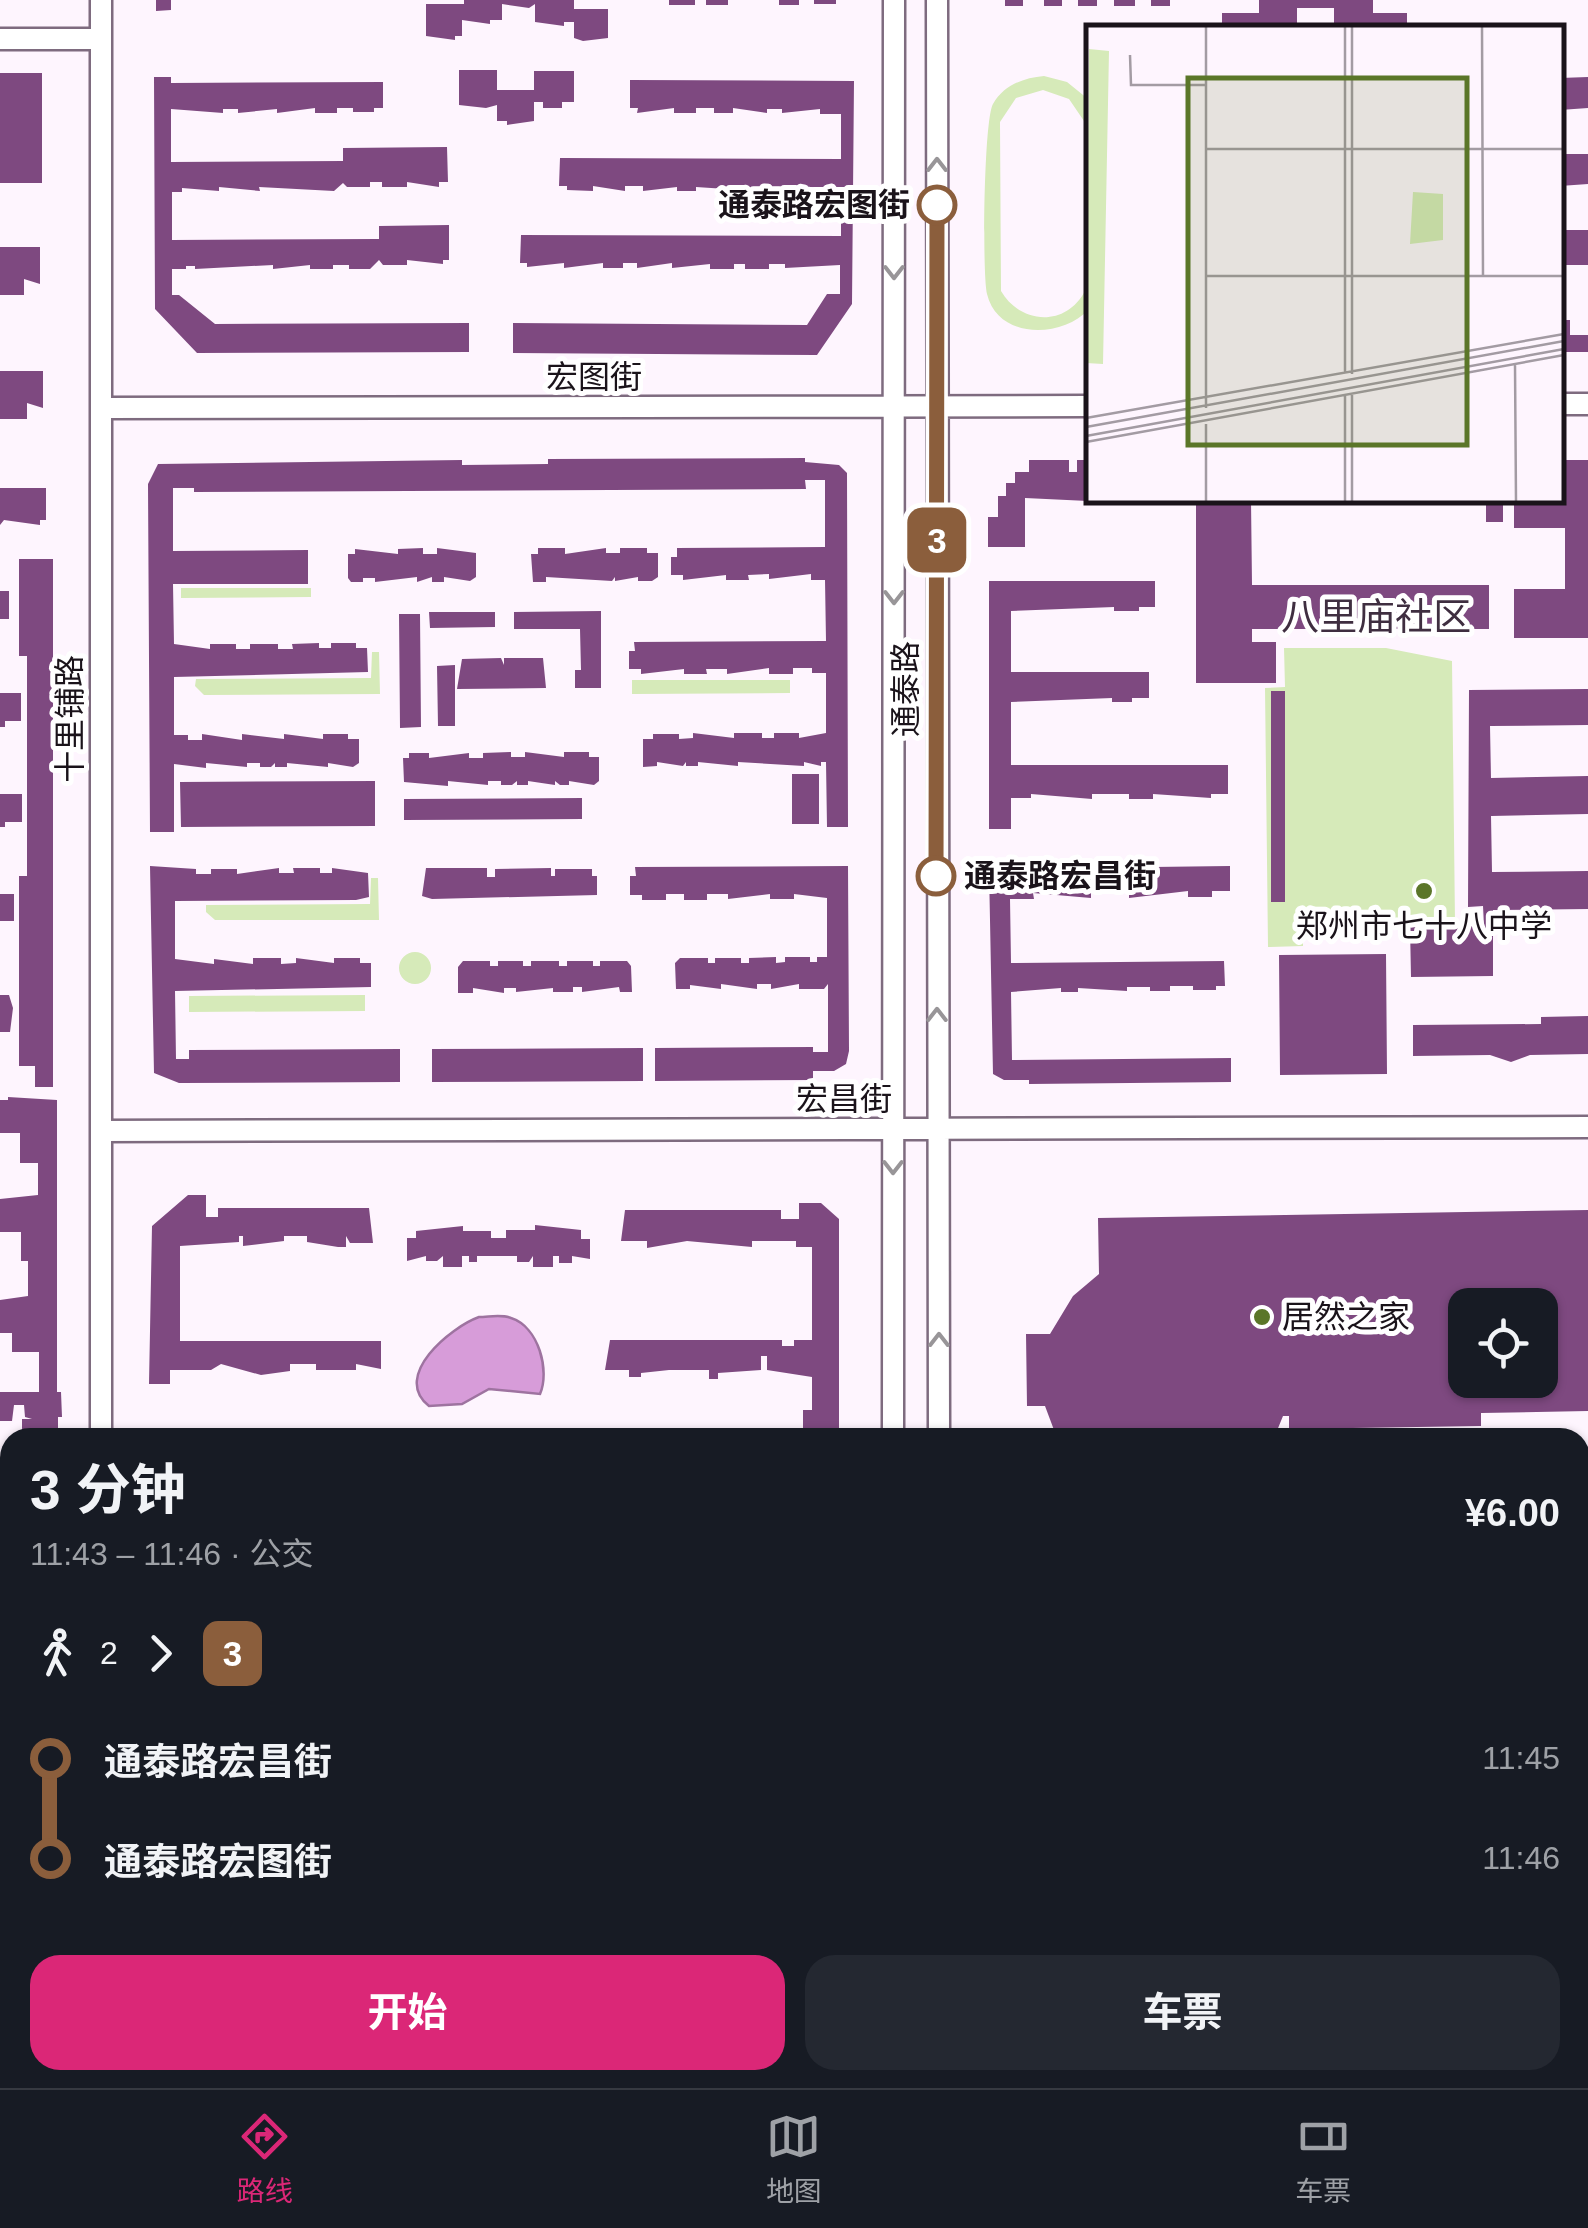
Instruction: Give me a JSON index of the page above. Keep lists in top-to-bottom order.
{
  "streets": {
    "street": [
      "宏图街",
      "通泰路",
      "十里铺路",
      "宏昌街"
    ]
  },
  "crossings": [
    ["宏图街", "通泰路"],
    ["宏图街", "十里铺路"],
    ["通泰路", "宏昌街"],
    ["十里铺路", "宏昌街"]
  ],
  "districts": ["八里庙社区"],
  "places": [
    "通泰路宏图街",
    "通泰路宏昌街",
    "郑州市七十八中学",
    "居然之家"
  ],
  "lines": ["bus line 3"],
  "page": {
    "on_map": "3",
    "heading": ["3 分钟", "11:43 – 11:46 · 公交", "¥6.00"],
    "legs": ["2", "3"],
    "list": [
      {
        "name": "通泰路宏昌街",
        "value": "11:45"
      },
      {
        "name": "通泰路宏图街",
        "value": "11:46"
      }
    ],
    "buttons": ["开始", "车票"],
    "tabs": ["路线", "地图", "车票"]
  }
}
